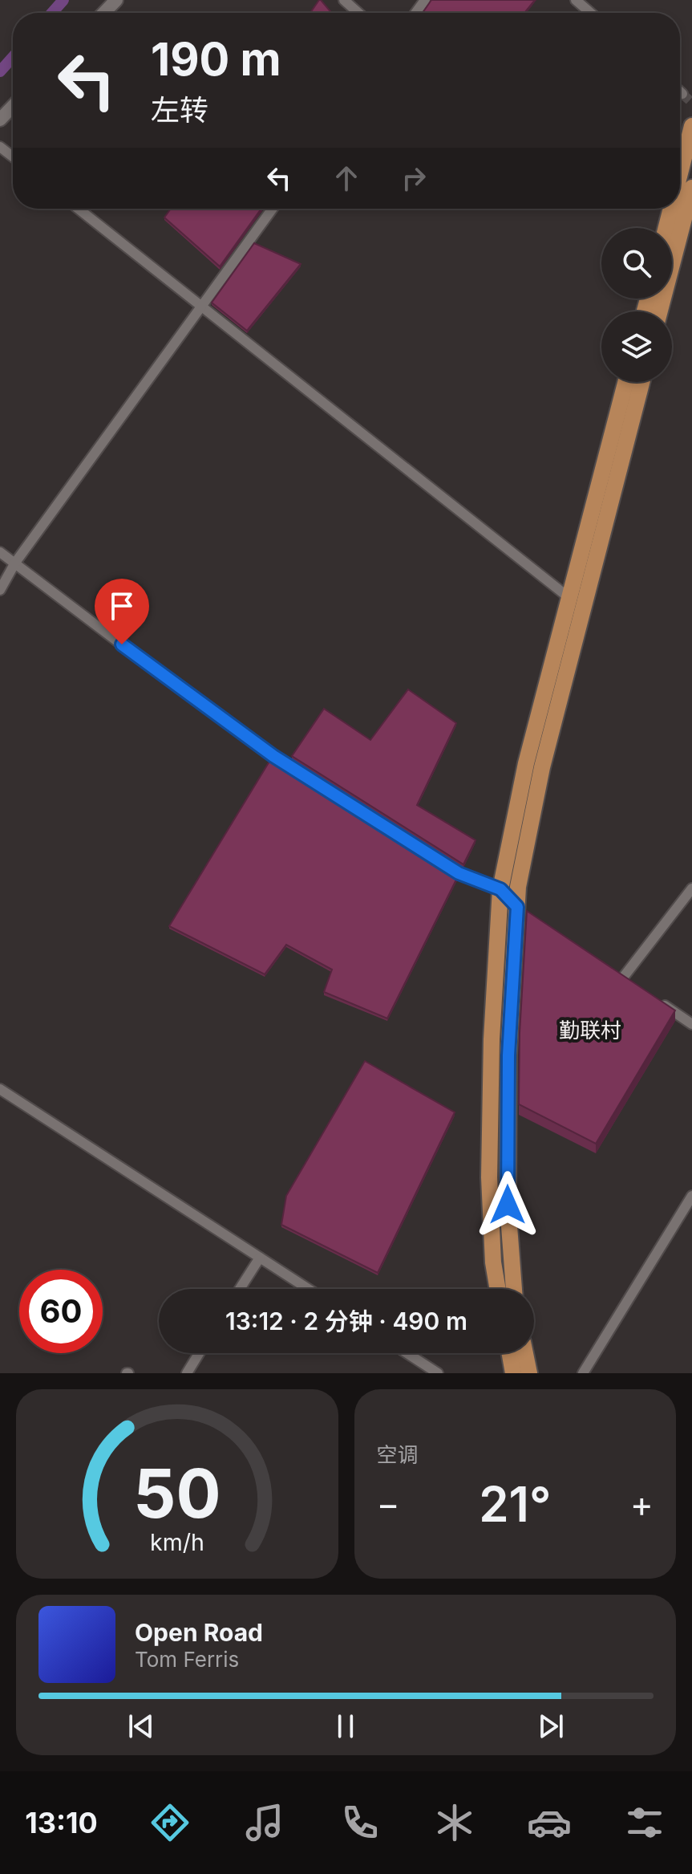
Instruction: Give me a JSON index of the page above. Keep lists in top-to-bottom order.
{
  "districts": ["勤联村"],
  "page": {
    "turn": ["190 m", "左转"],
    "limit": "60",
    "trip": "13:12 · 2 分钟 · 490 m",
    "tile": "空调",
    "heat": ["−", "21°", "+"],
    "song": ["Open Road", "Tom Ferris"],
    "tabs": "13:10",
    "gauge": ["50", "km/h"]
  }
}
